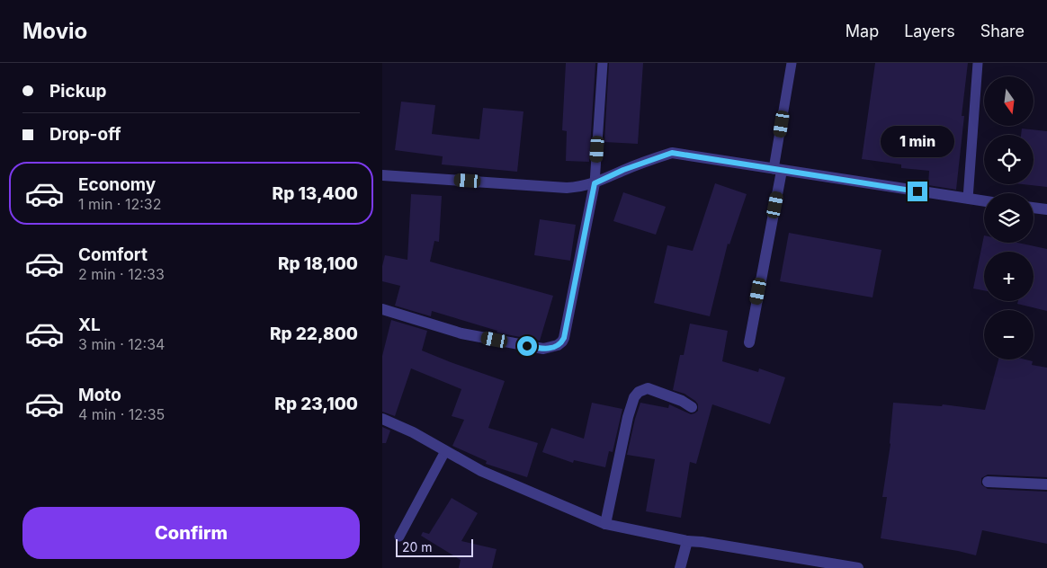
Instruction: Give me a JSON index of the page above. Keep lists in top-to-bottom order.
{
  "scale_bar": "20 m",
  "north": "bottom",
  "page": {
    "header": "Movio",
    "nav": ["Map", "Layers", "Share"],
    "banner": ["Pickup", "Drop-off"],
    "map_buttons": ["+", "−"],
    "bubble": "1 min",
    "list": [
      {
        "name": "Economy",
        "note": "1 min · 12:32",
        "value": "Rp 13,400"
      },
      {
        "name": "Comfort",
        "note": "2 min · 12:33",
        "value": "Rp 18,100"
      },
      {
        "name": "XL",
        "note": "3 min · 12:34",
        "value": "Rp 22,800"
      },
      {
        "name": "Moto",
        "note": "4 min · 12:35",
        "value": "Rp 23,100"
      }
    ],
    "buttons": "Confirm",
    "scale": "20 m"
  }
}
